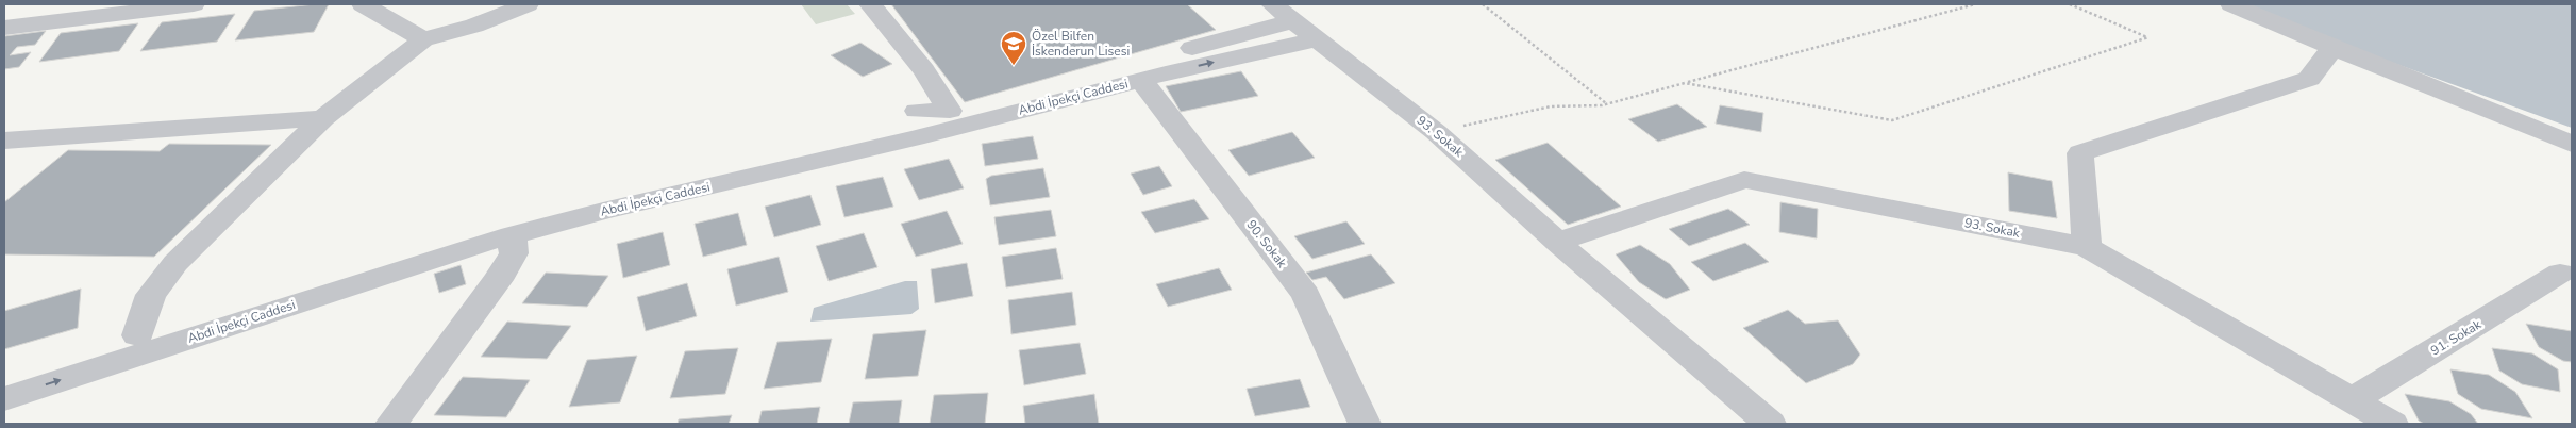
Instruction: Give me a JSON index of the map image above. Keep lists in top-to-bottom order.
{
  "streets": {
    "street": [
      "Abdi İpekçi Caddesi",
      "93. Sokak",
      "90. Sokak",
      "91. Sokak"
    ]
  },
  "crossings": [
    ["Abdi İpekçi Caddesi", "93. Sokak"],
    ["Abdi İpekçi Caddesi", "90. Sokak"],
    ["93. Sokak", "91. Sokak"]
  ],
  "places": {
    "school or university": ["Özel Bilfen İskenderun Lisesi"]
  }
}
